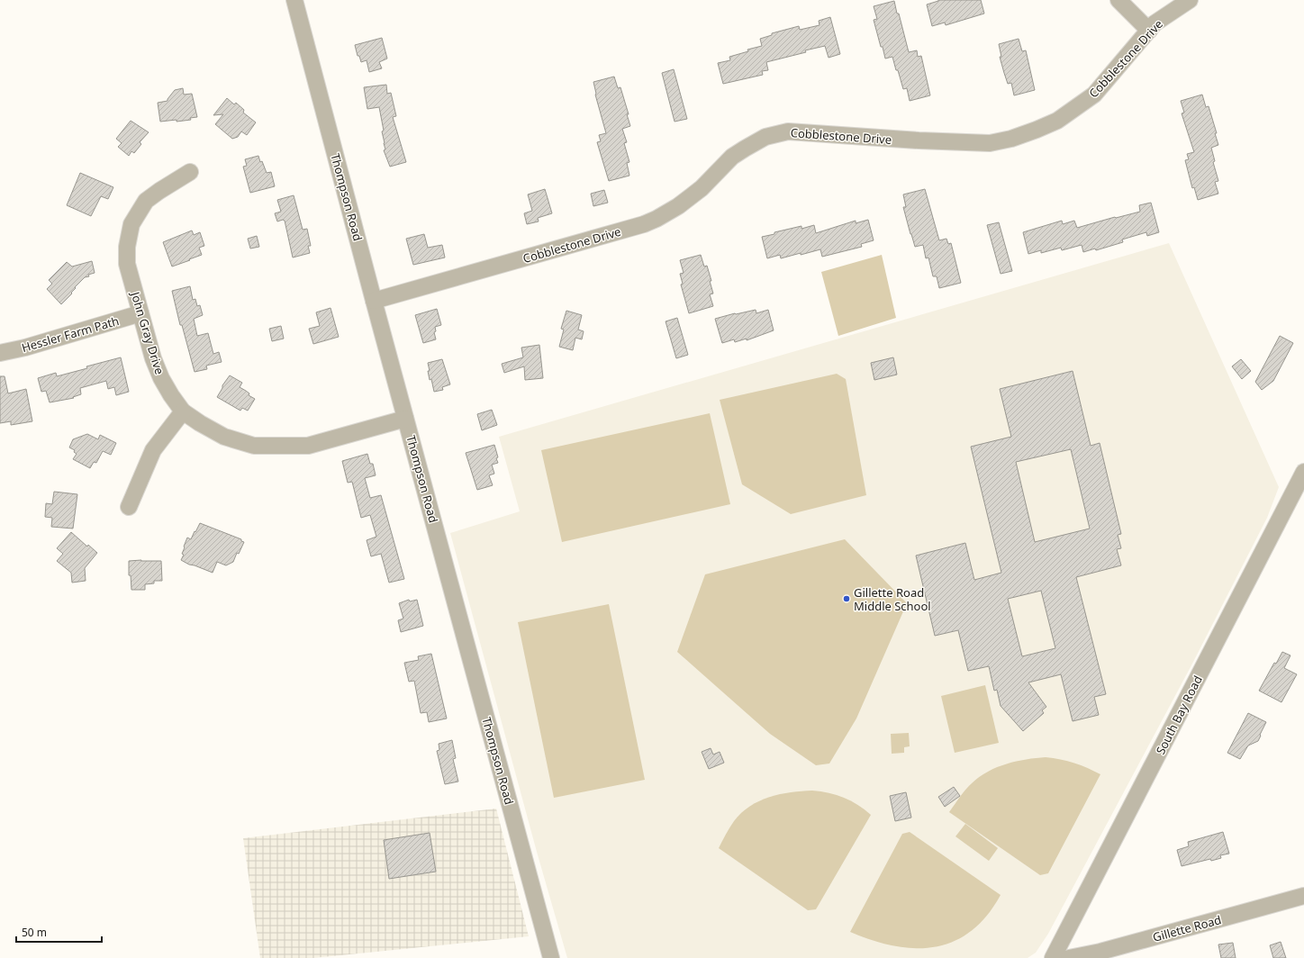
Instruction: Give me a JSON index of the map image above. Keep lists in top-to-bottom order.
{
  "streets": {
    "street": [
      "Cobblestone Drive",
      "Thompson Road",
      "John Gray Drive",
      "Hessler Farm Path",
      "South Bay Road",
      "Gillette Road"
    ]
  },
  "crossings": [
    ["Cobblestone Drive", "Thompson Road"],
    ["Thompson Road", "John Gray Drive"],
    ["John Gray Drive", "Hessler Farm Path"]
  ],
  "places": ["Gillette Road Middle School"],
  "scale_bar": "50 m"
}
